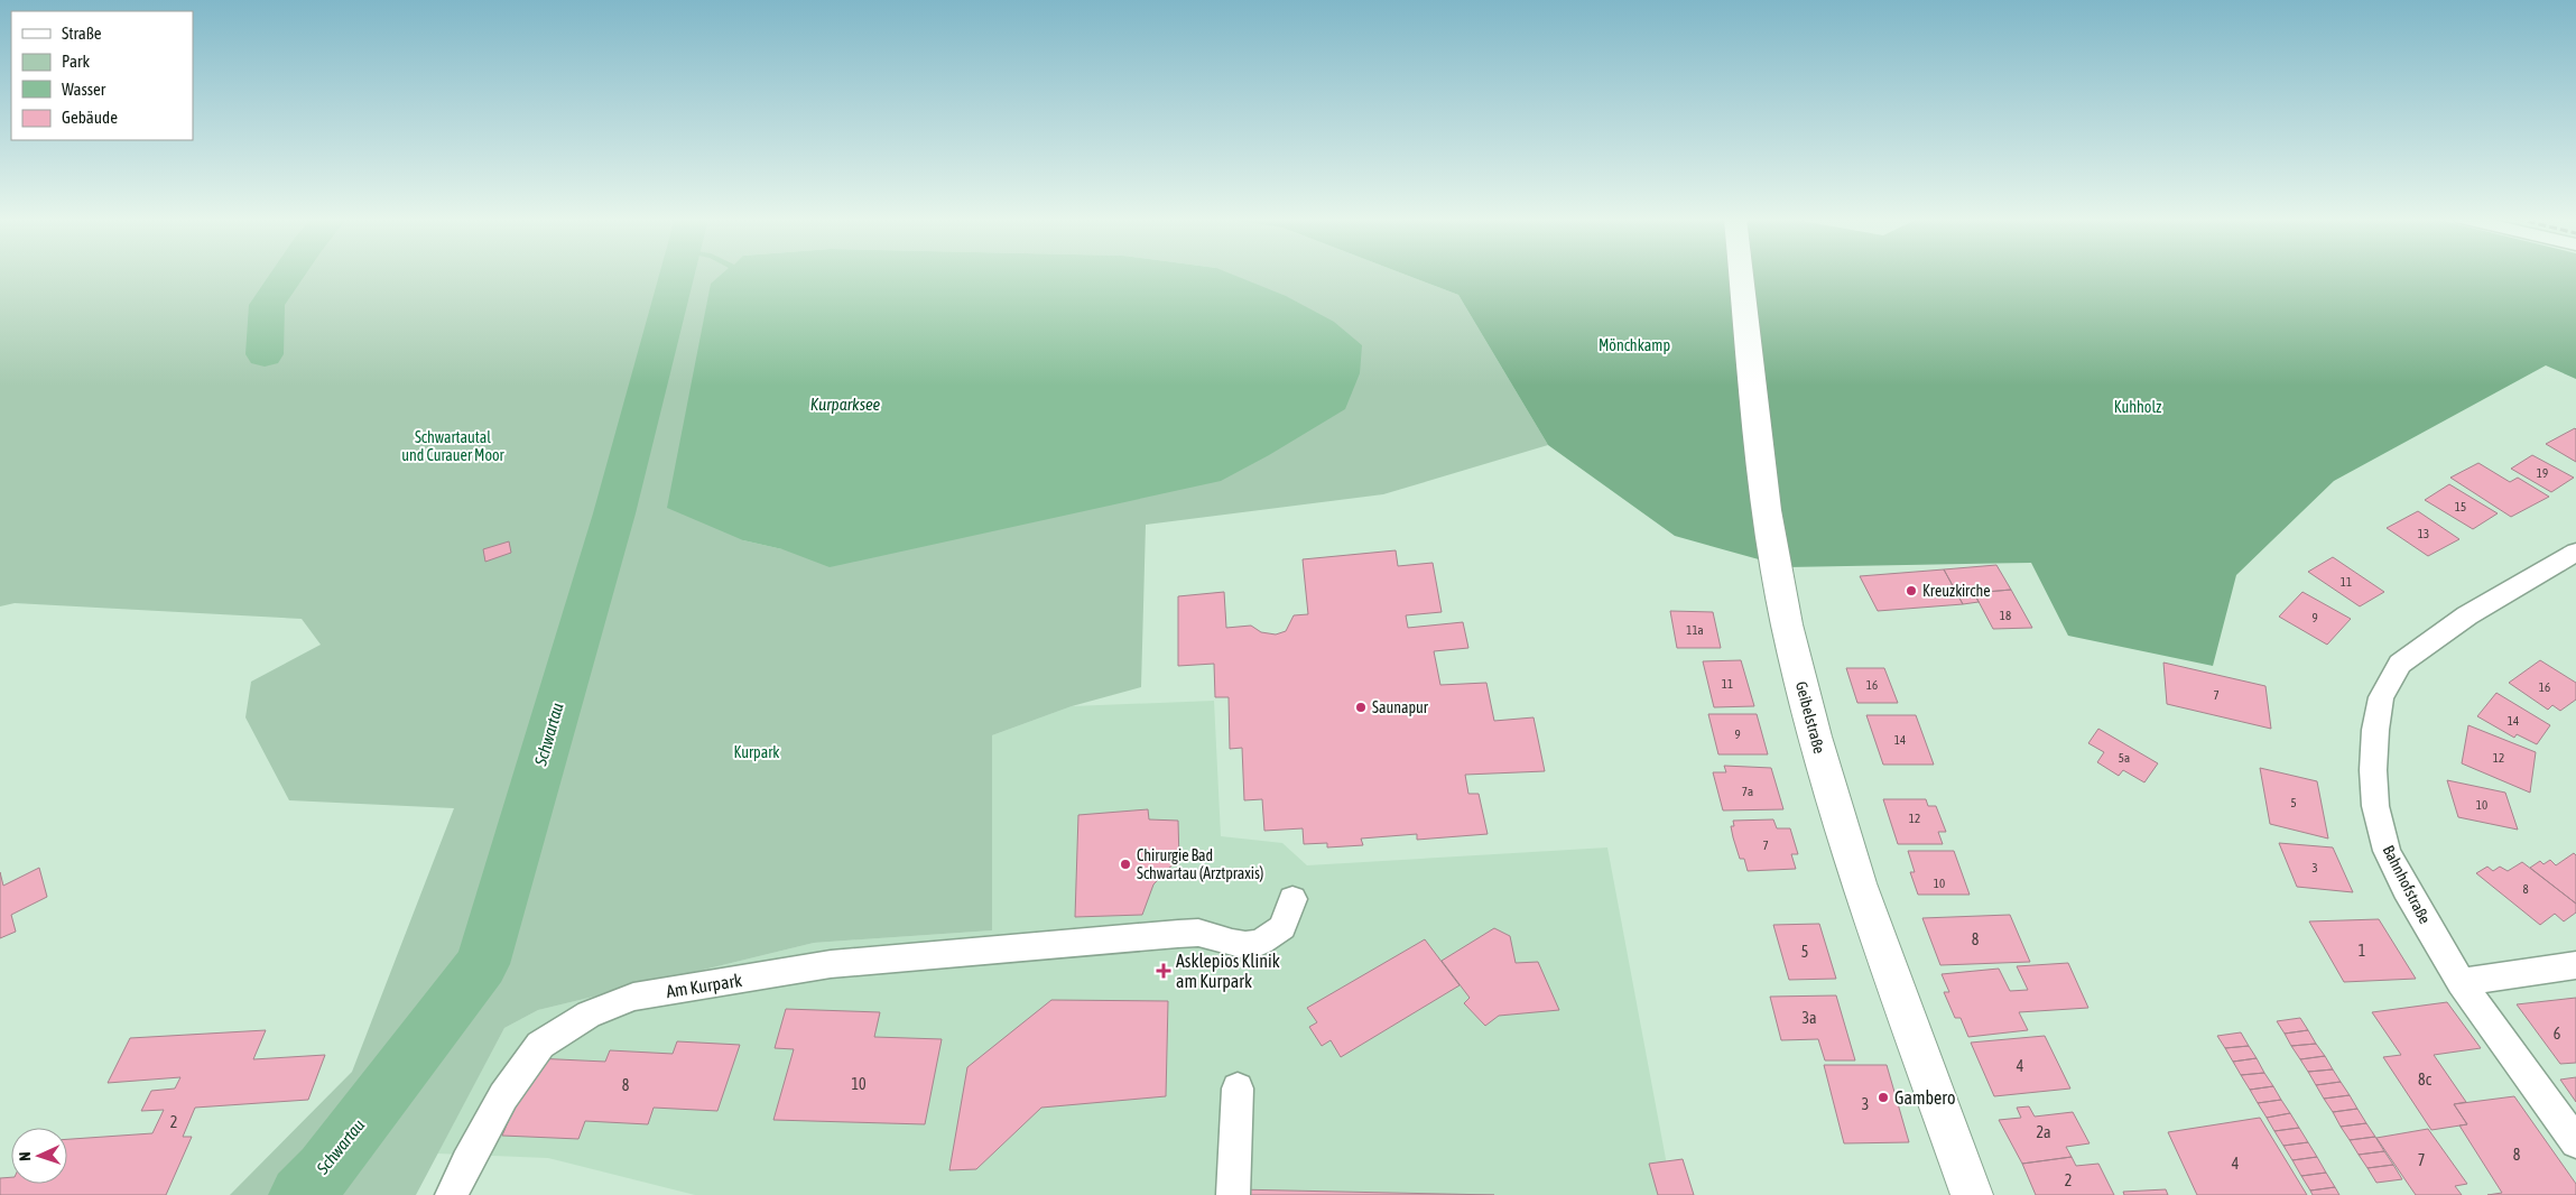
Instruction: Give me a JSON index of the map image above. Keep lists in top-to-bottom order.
{
  "streets": {
    "street": ["Geibelstraße", "Bahnhofstraße", "Am Kurpark"]
  },
  "water": ["Kurparksee", "Schwartau"],
  "parks": [
    "Mönchkamp",
    "Kuhholz",
    "Schwartautal und Curauer Moor",
    "Kurpark"
  ],
  "places": {
    "other": [
      "Kreuzkirche",
      "Saunapur",
      "Chirurgie Bad Schwartau (Arztpraxis)",
      "Gambero"
    ],
    "health": ["Asklepios Klinik am Kurpark"]
  },
  "house_numbers": [
    "19",
    "15",
    "13",
    "11",
    "18",
    "9",
    "11a",
    "11",
    "16",
    "16",
    "7",
    "14",
    "9",
    "14",
    "5a",
    "12",
    "7a",
    "5",
    "10",
    "12",
    "7",
    "3",
    "10",
    "8",
    "8",
    "1",
    "5",
    "3a",
    "6",
    "4",
    "8c",
    "10",
    "8",
    "3",
    "2",
    "2a",
    "8",
    "7",
    "4",
    "2"
  ],
  "legend": [
    "Straße",
    "Park",
    "Wasser",
    "Gebäude"
  ],
  "north": "left"
}
